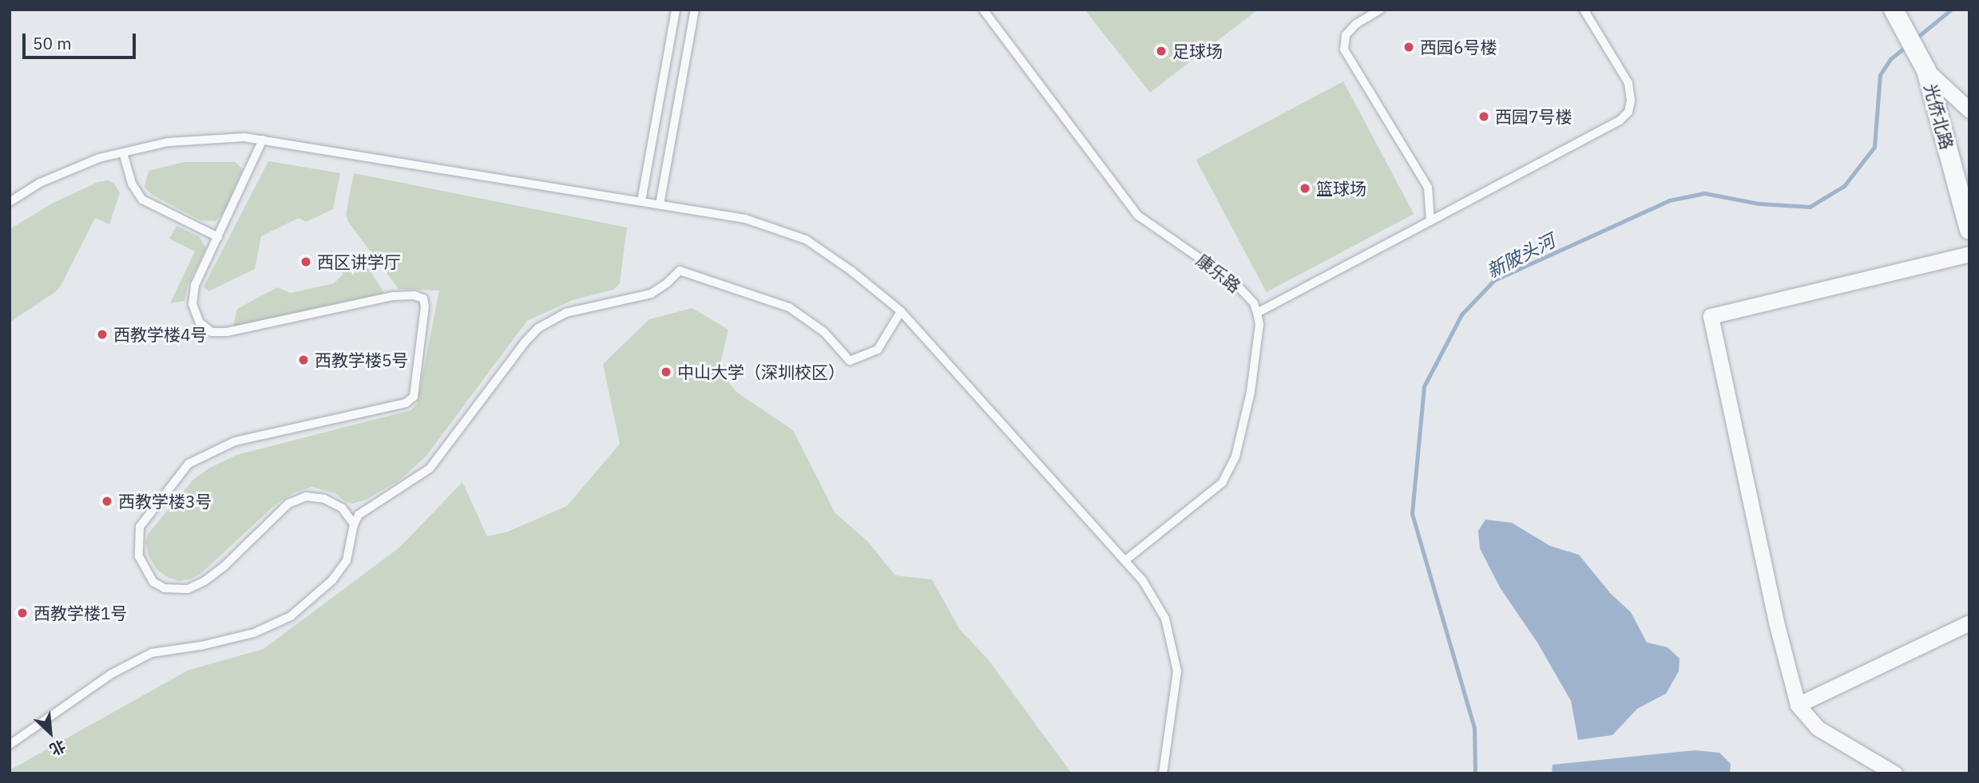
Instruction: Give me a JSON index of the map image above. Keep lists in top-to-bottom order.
{
  "streets": {
    "street": ["光侨北路"],
    "lane": ["康乐路"]
  },
  "water": ["新陂头河"],
  "places": [
    "西园6号楼",
    "足球场",
    "西园7号楼",
    "篮球场",
    "西区讲学厅",
    "西教学楼4号",
    "西教学楼5号",
    "中山大学（深圳校区）",
    "西教学楼3号",
    "西教学楼1号"
  ],
  "scale_bar": "50 m",
  "north": "bottom right"
}
